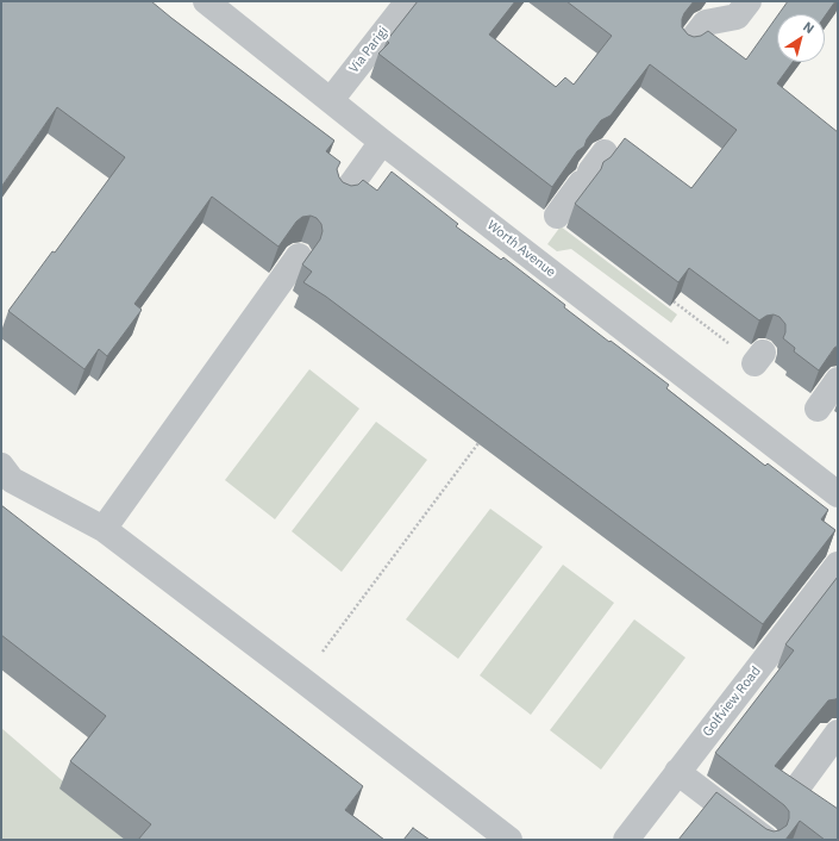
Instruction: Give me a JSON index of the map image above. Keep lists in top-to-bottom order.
{
  "streets": {
    "street": ["Via Parigi", "Worth Avenue", "Golfview Road"]
  },
  "crossings": [
    ["Via Parigi", "Worth Avenue"]
  ],
  "north": "top right"
}
